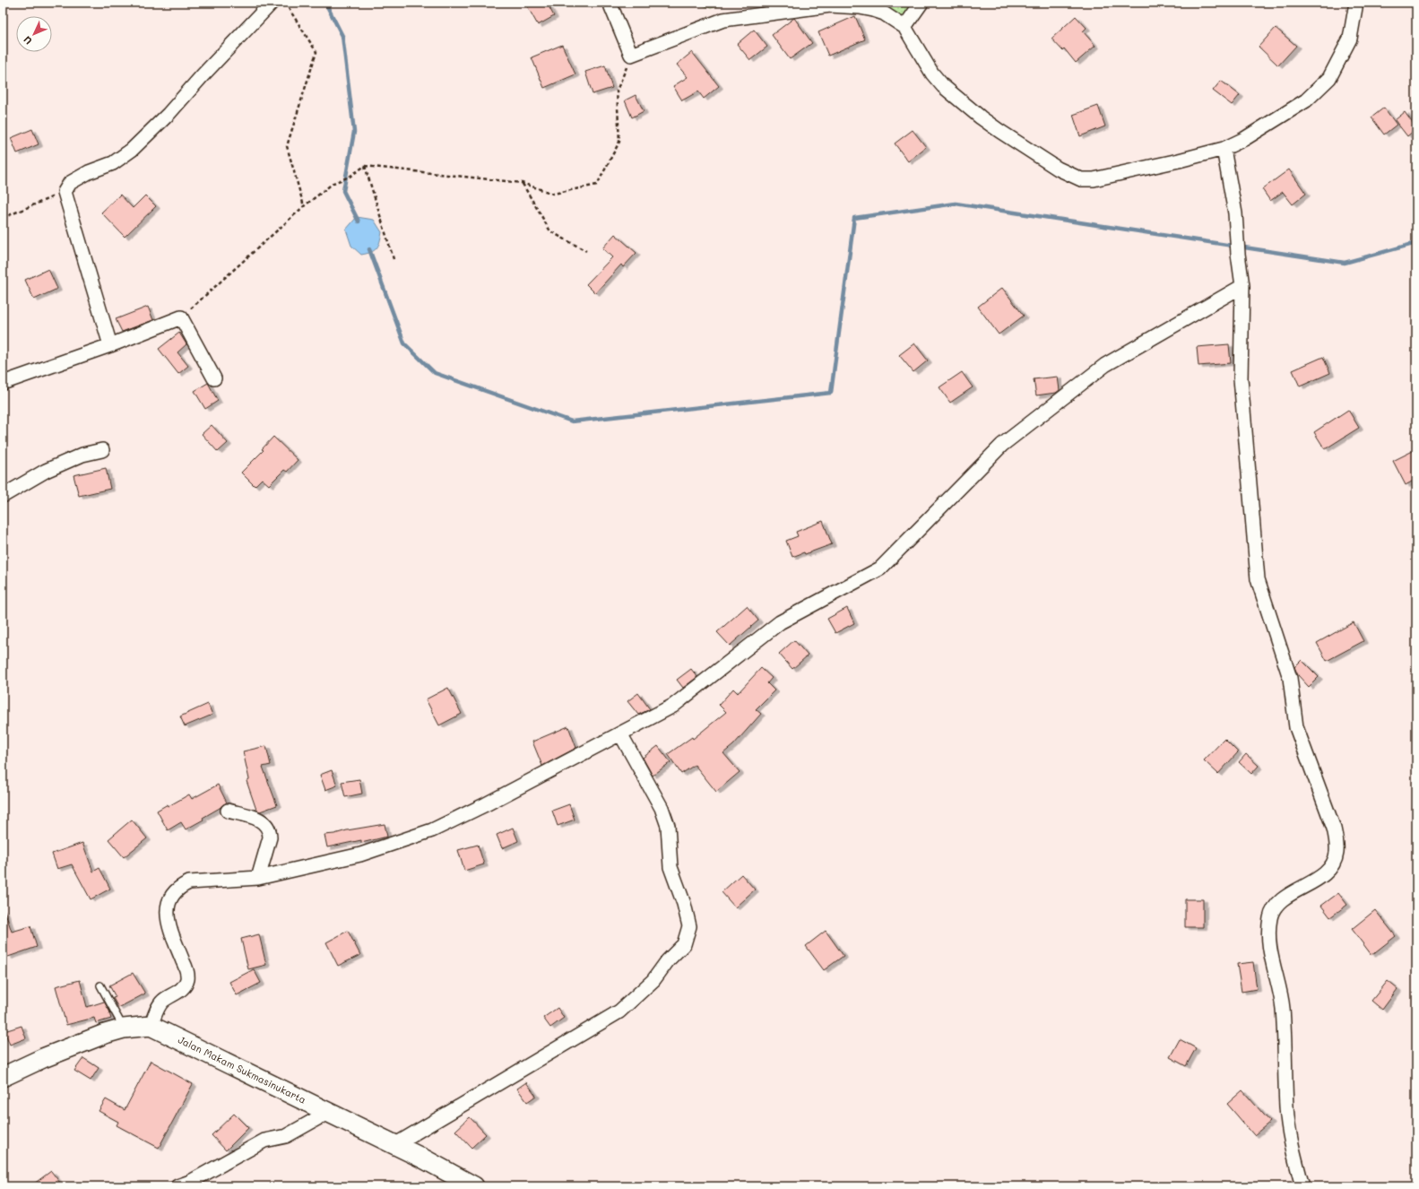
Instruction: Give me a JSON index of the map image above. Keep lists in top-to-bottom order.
{
  "streets": {
    "street": ["Jalan Makam Sukmasinukarta"]
  },
  "north": "bottom left"
}
